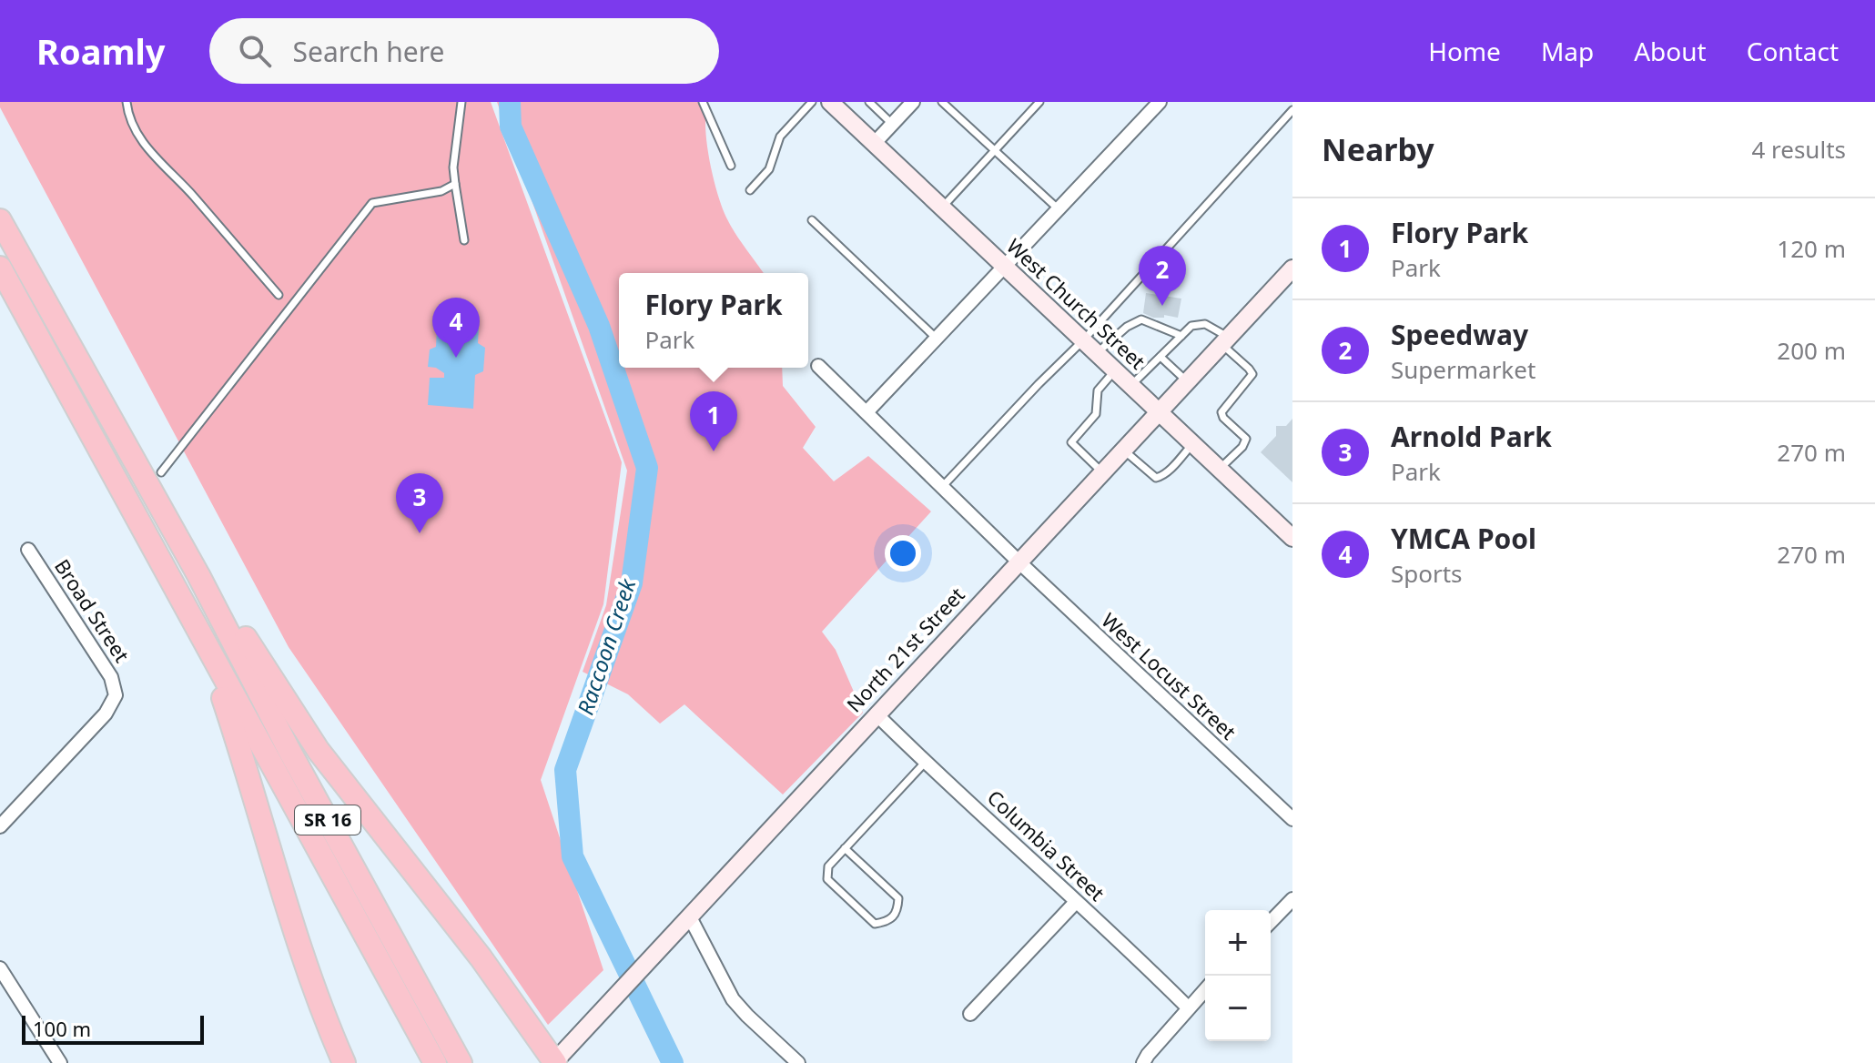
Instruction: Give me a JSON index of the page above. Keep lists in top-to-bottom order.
{
  "streets": {
    "highway": ["SR 16"],
    "main road": ["West Church Street", "North 21st Street"],
    "street": ["Broad Street", "West Locust Street", "Columbia Street"]
  },
  "crossings": [
    ["West Church Street", "North 21st Street"],
    ["North 21st Street", "West Locust Street"],
    ["North 21st Street", "Columbia Street"]
  ],
  "water": ["Raccoon Creek"],
  "scale_bar": "100 m",
  "page": {
    "header": "Roamly",
    "search": "Search here",
    "nav": [
      "Home",
      "Map",
      "About",
      "Contact"
    ],
    "heading": ["Nearby", "4 results"],
    "list": [
      {
        "mark": "1",
        "name": "Flory Park",
        "note": "Park",
        "value": "120 m"
      },
      {
        "mark": "2",
        "name": "Speedway",
        "note": "Supermarket",
        "value": "200 m"
      },
      {
        "mark": "3",
        "name": "Arnold Park",
        "note": "Park",
        "value": "270 m"
      },
      {
        "mark": "4",
        "name": "YMCA Pool",
        "note": "Sports",
        "value": "270 m"
      }
    ],
    "pins": [
      "2",
      "4",
      "1",
      "3"
    ],
    "popup": ["Flory Park", "Park"],
    "map_buttons": ["+", "−"],
    "scale": "100 m"
  }
}
